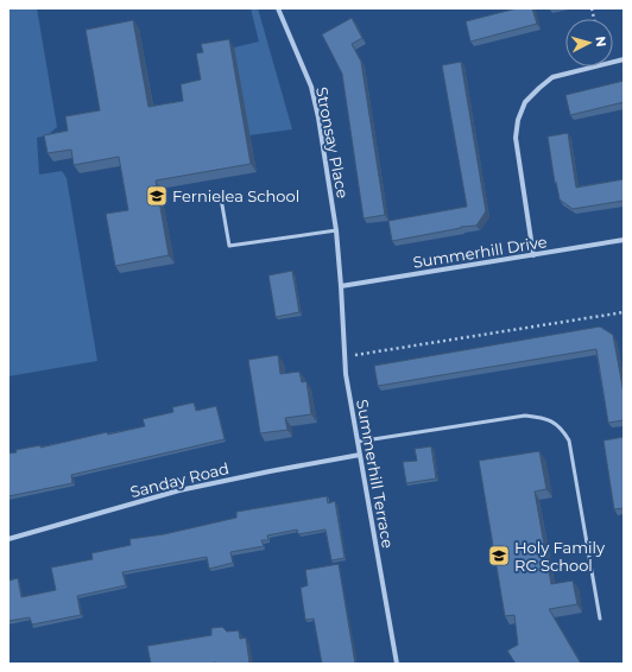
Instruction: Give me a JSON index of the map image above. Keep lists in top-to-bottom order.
{
  "streets": {
    "street": [
      "Stronsay Place",
      "Summerhill Drive",
      "Summerhill Terrace",
      "Sanday Road"
    ]
  },
  "crossings": [
    ["Stronsay Place", "Summerhill Drive"],
    ["Stronsay Place", "Summerhill Terrace"],
    ["Summerhill Drive", "Summerhill Terrace"],
    ["Summerhill Terrace", "Sanday Road"]
  ],
  "places": {
    "school or university": ["Fernielea School", "Holy Family RC School"]
  },
  "north": "right"
}
